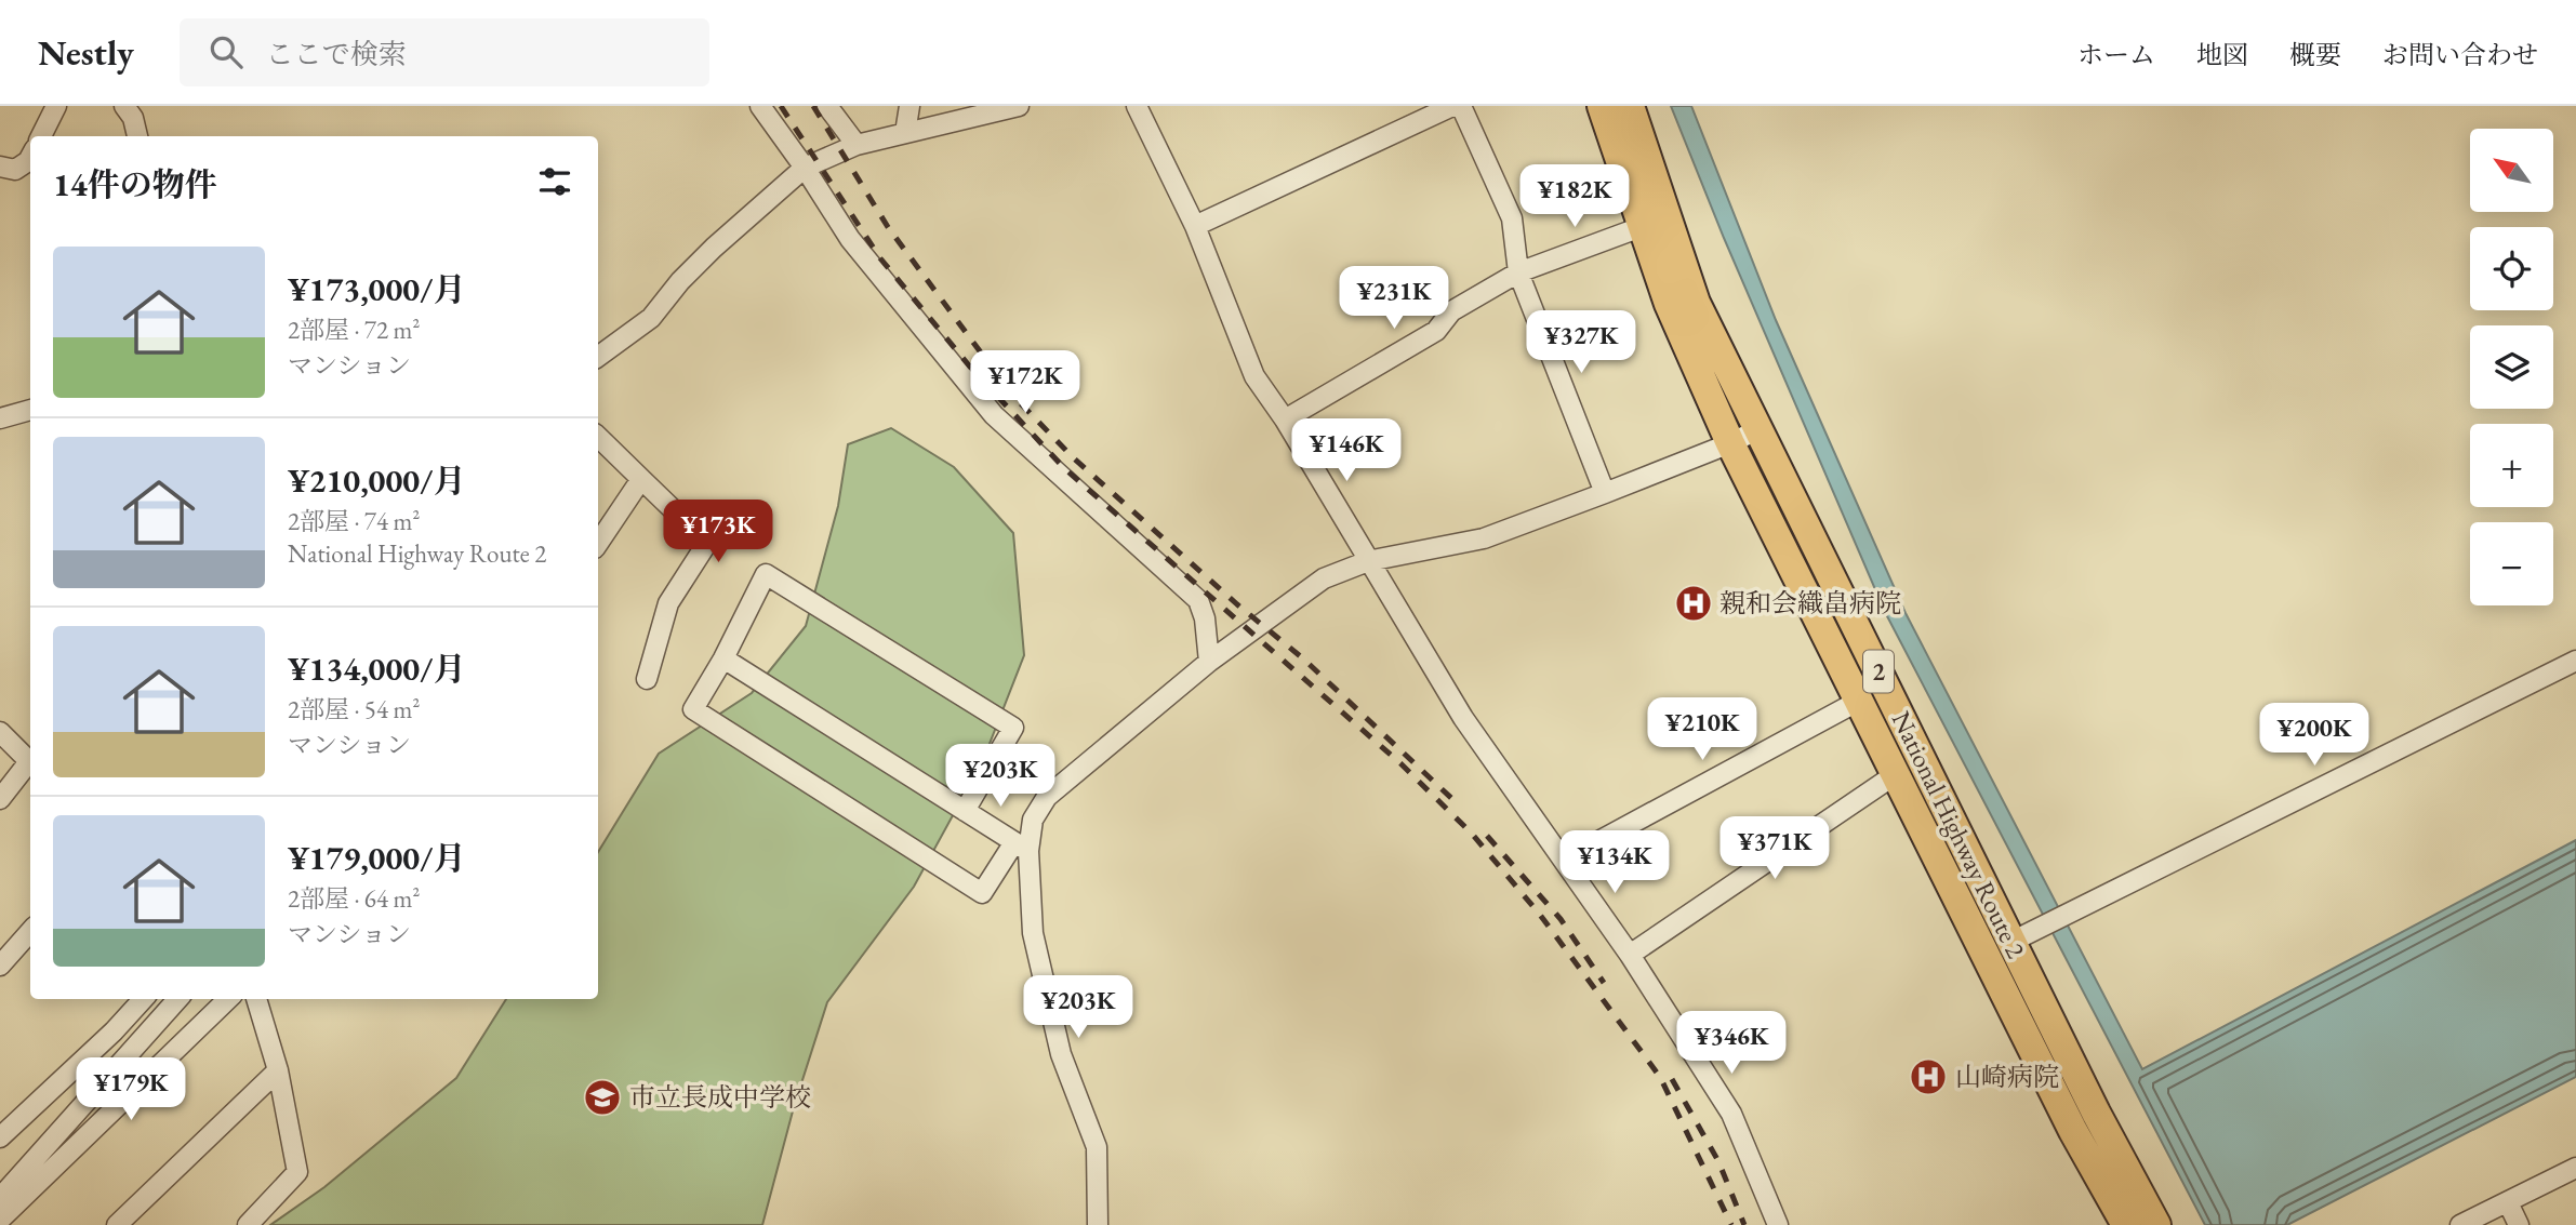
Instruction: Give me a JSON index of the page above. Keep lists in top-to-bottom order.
{
  "streets": {
    "highway": ["2", "National Highway Route 2"]
  },
  "places": {
    "hospital": ["親和会織畠病院", "山崎病院"],
    "school or university": ["市立長成中学校"]
  },
  "north": "top left",
  "page": {
    "header": "Nestly",
    "search": "ここで検索",
    "nav": [
      "ホーム",
      "地図",
      "概要",
      "お問い合わせ"
    ],
    "map_buttons": ["+", "−"],
    "heading": "14件の物件",
    "price": [
      "¥182K",
      "¥231K",
      "¥327K",
      "¥172K",
      "¥146K",
      "¥173K",
      "¥210K",
      "¥200K",
      "¥203K",
      "¥371K",
      "¥134K",
      "¥203K",
      "¥346K",
      "¥179K"
    ],
    "list": [
      {
        "name": "¥173,000/月",
        "note": "2部屋 · 72 m² · マンション"
      },
      {
        "name": "¥210,000/月",
        "note": "2部屋 · 74 m² · National Highway Route 2"
      },
      {
        "name": "¥134,000/月",
        "note": "2部屋 · 54 m² · マンション"
      },
      {
        "name": "¥179,000/月",
        "note": "2部屋 · 64 m² · マンション"
      }
    ]
  }
}
